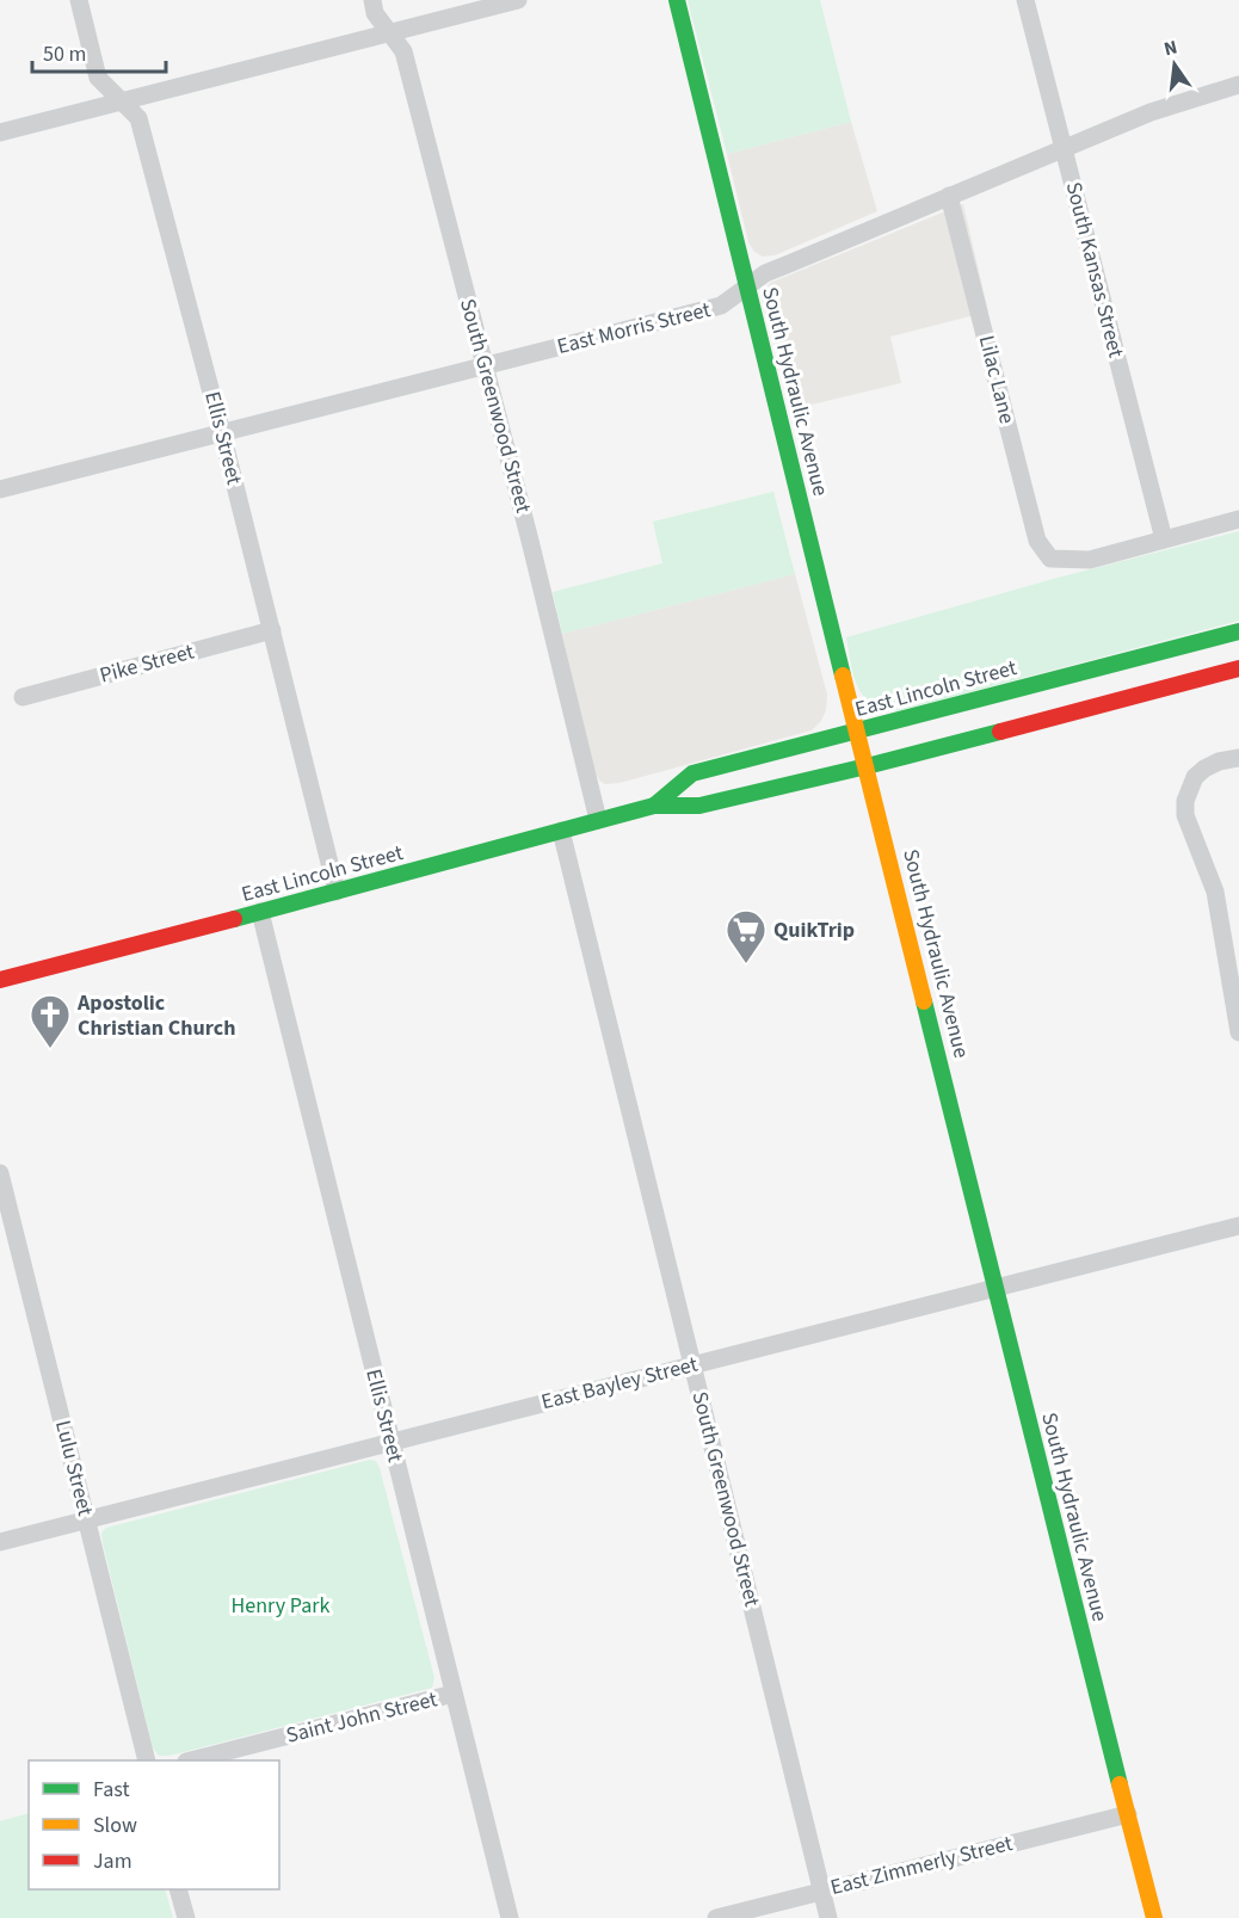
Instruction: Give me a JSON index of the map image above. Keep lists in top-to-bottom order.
{
  "streets": {
    "street": [
      "South Kansas Street",
      "East Morris Street",
      "Lilac Lane",
      "South Hydraulic Avenue",
      "South Greenwood Street",
      "Ellis Street",
      "Pike Street",
      "East Lincoln Street",
      "East Bayley Street",
      "Lulu Street",
      "Saint John Street",
      "East Zimmerly Street"
    ]
  },
  "crossings": [
    ["South Kansas Street", "East Morris Street"],
    ["South Kansas Street", "Lilac Lane"],
    ["East Morris Street", "Lilac Lane"],
    ["East Morris Street", "South Hydraulic Avenue"],
    ["East Morris Street", "South Greenwood Street"],
    ["East Morris Street", "Ellis Street"],
    ["South Hydraulic Avenue", "East Lincoln Street"],
    ["South Hydraulic Avenue", "East Bayley Street"],
    ["South Hydraulic Avenue", "East Zimmerly Street"],
    ["South Greenwood Street", "East Lincoln Street"],
    ["South Greenwood Street", "East Bayley Street"],
    ["South Greenwood Street", "East Zimmerly Street"],
    ["Ellis Street", "Pike Street"],
    ["Ellis Street", "East Lincoln Street"],
    ["Ellis Street", "East Bayley Street"],
    ["Ellis Street", "Saint John Street"],
    ["East Bayley Street", "Lulu Street"]
  ],
  "parks": ["Henry Park"],
  "places": {
    "supermarket": ["QuikTrip"],
    "church": ["Apostolic Christian Church"]
  },
  "legend": ["Fast", "Slow", "Jam"],
  "scale_bar": "50 m",
  "north": "top"
}
